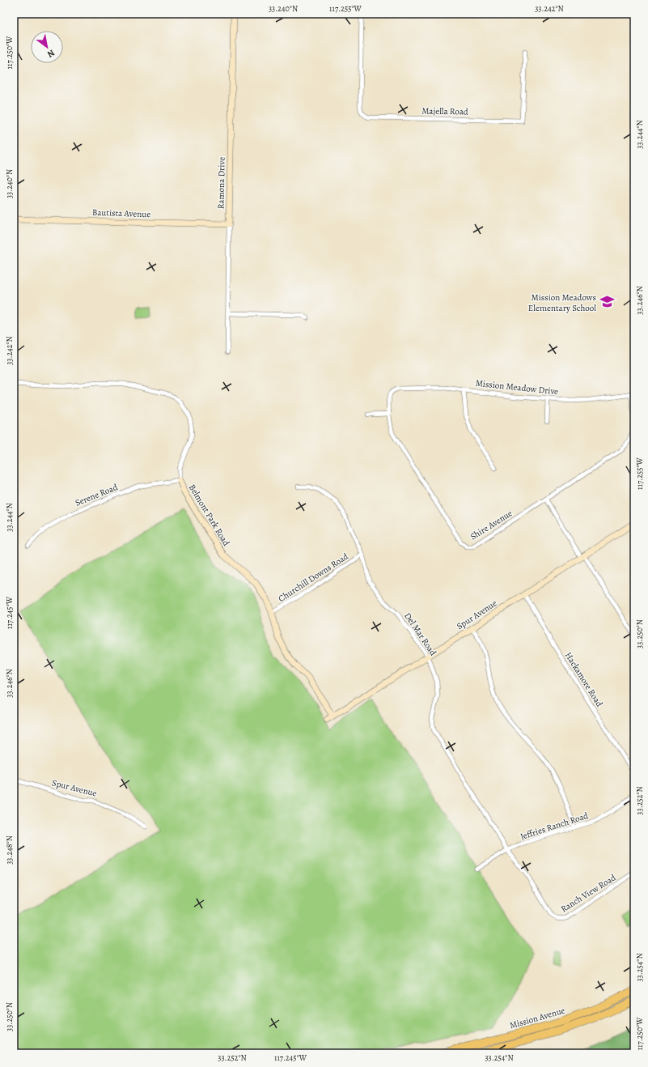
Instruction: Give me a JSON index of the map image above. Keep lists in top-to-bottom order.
{
  "streets": {
    "highway": ["Mission Avenue"],
    "street": [
      "Majella Road",
      "Ramona Drive",
      "Bautista Avenue",
      "Mission Meadow Drive",
      "Serene Road",
      "Belmont Park Road",
      "Shire Avenue",
      "Churchill Downs Road",
      "Spur Avenue",
      "Del Mar Road",
      "Hackamore Road",
      "Jeffries Ranch Road",
      "Ranch View Road"
    ]
  },
  "crossings": [
    ["Ramona Drive", "Bautista Avenue"],
    ["Mission Meadow Drive", "Shire Avenue"],
    ["Serene Road", "Belmont Park Road"],
    ["Belmont Park Road", "Churchill Downs Road"],
    ["Belmont Park Road", "Spur Avenue"],
    ["Churchill Downs Road", "Del Mar Road"],
    ["Spur Avenue", "Del Mar Road"],
    ["Spur Avenue", "Hackamore Road"],
    ["Del Mar Road", "Jeffries Ranch Road"],
    ["Del Mar Road", "Ranch View Road"],
    ["Jeffries Ranch Road", "Ranch View Road"]
  ],
  "places": {
    "school or university": ["Mission Meadows Elementary School"]
  },
  "north": "bottom right",
  "coordinates": [
    "33.240°N",
    "117.255°W",
    "33.242°N",
    "117.250°W",
    "33.244°N",
    "33.246°N",
    "117.245°W",
    "33.250°N",
    "33.252°N",
    "33.248°N",
    "33.254°N"
  ]
}
